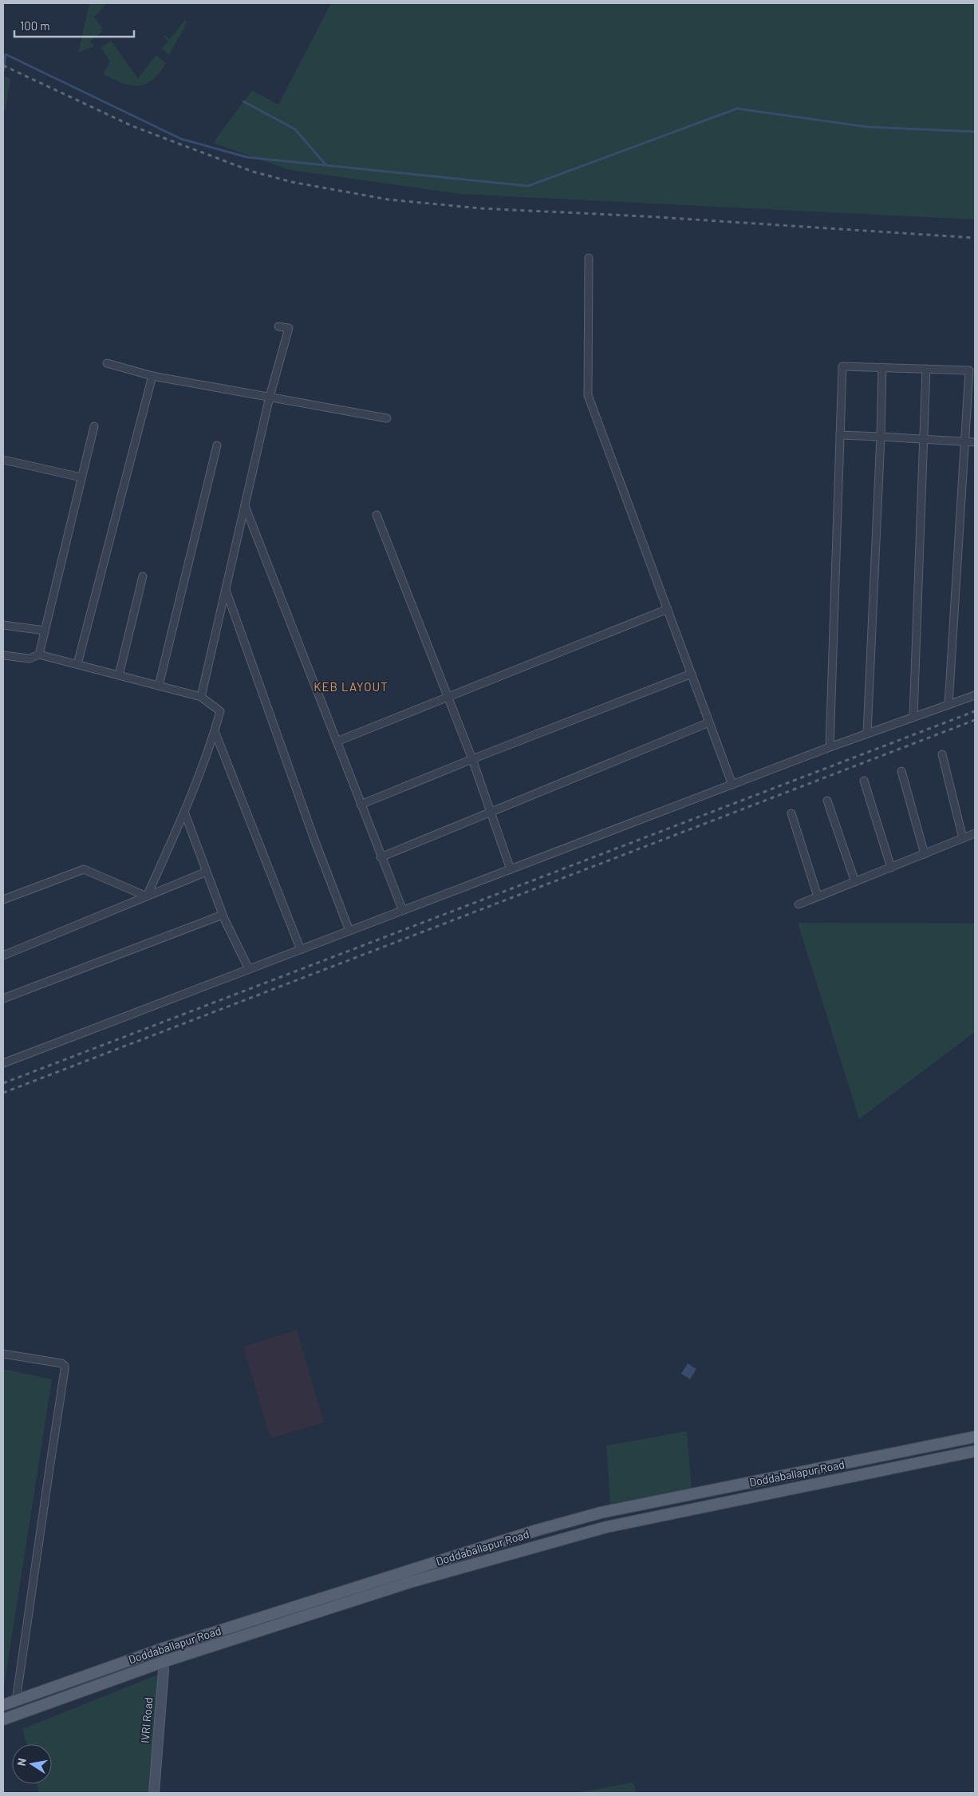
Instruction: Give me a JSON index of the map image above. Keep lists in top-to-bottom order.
{
  "streets": {
    "main road": ["Doddaballapur Road", "IVRI Road"]
  },
  "crossings": [
    ["Doddaballapur Road", "IVRI Road"]
  ],
  "districts": ["KEB LAYOUT"],
  "scale_bar": "100 m",
  "north": "left"
}
